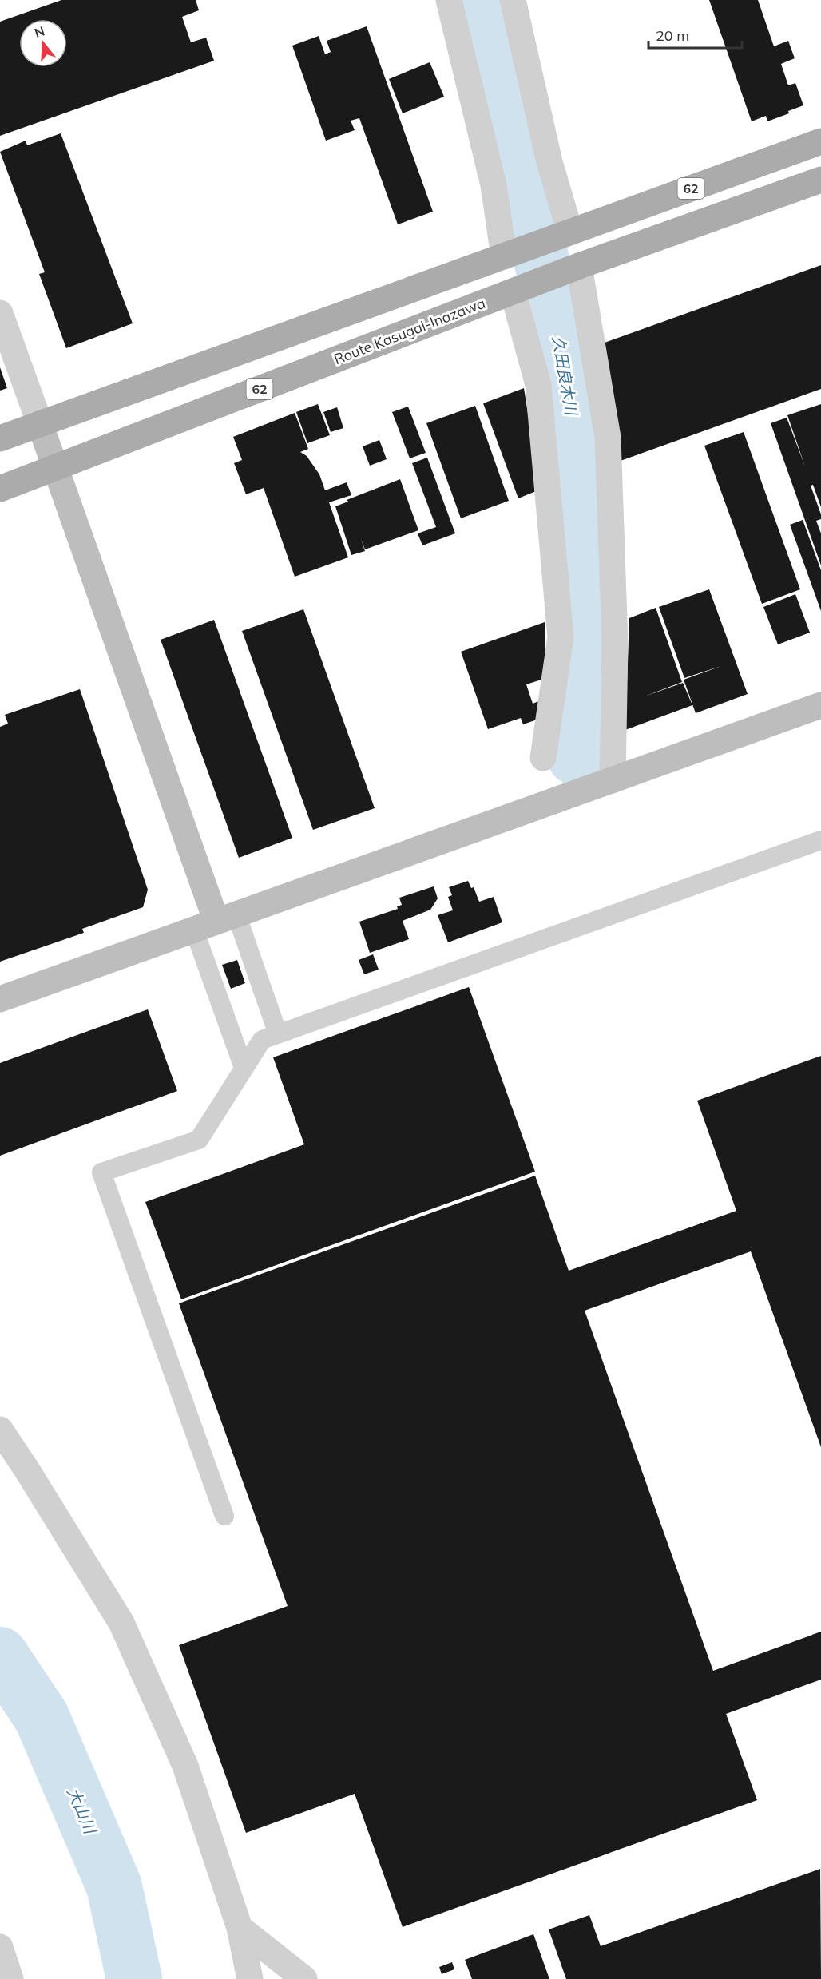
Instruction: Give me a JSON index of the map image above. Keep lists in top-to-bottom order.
{
  "streets": {
    "main road": ["62", "Route Kasugai-Inazawa"]
  },
  "water": ["久田良木川", "大山川"],
  "scale_bar": "20 m",
  "north": "top"
}
